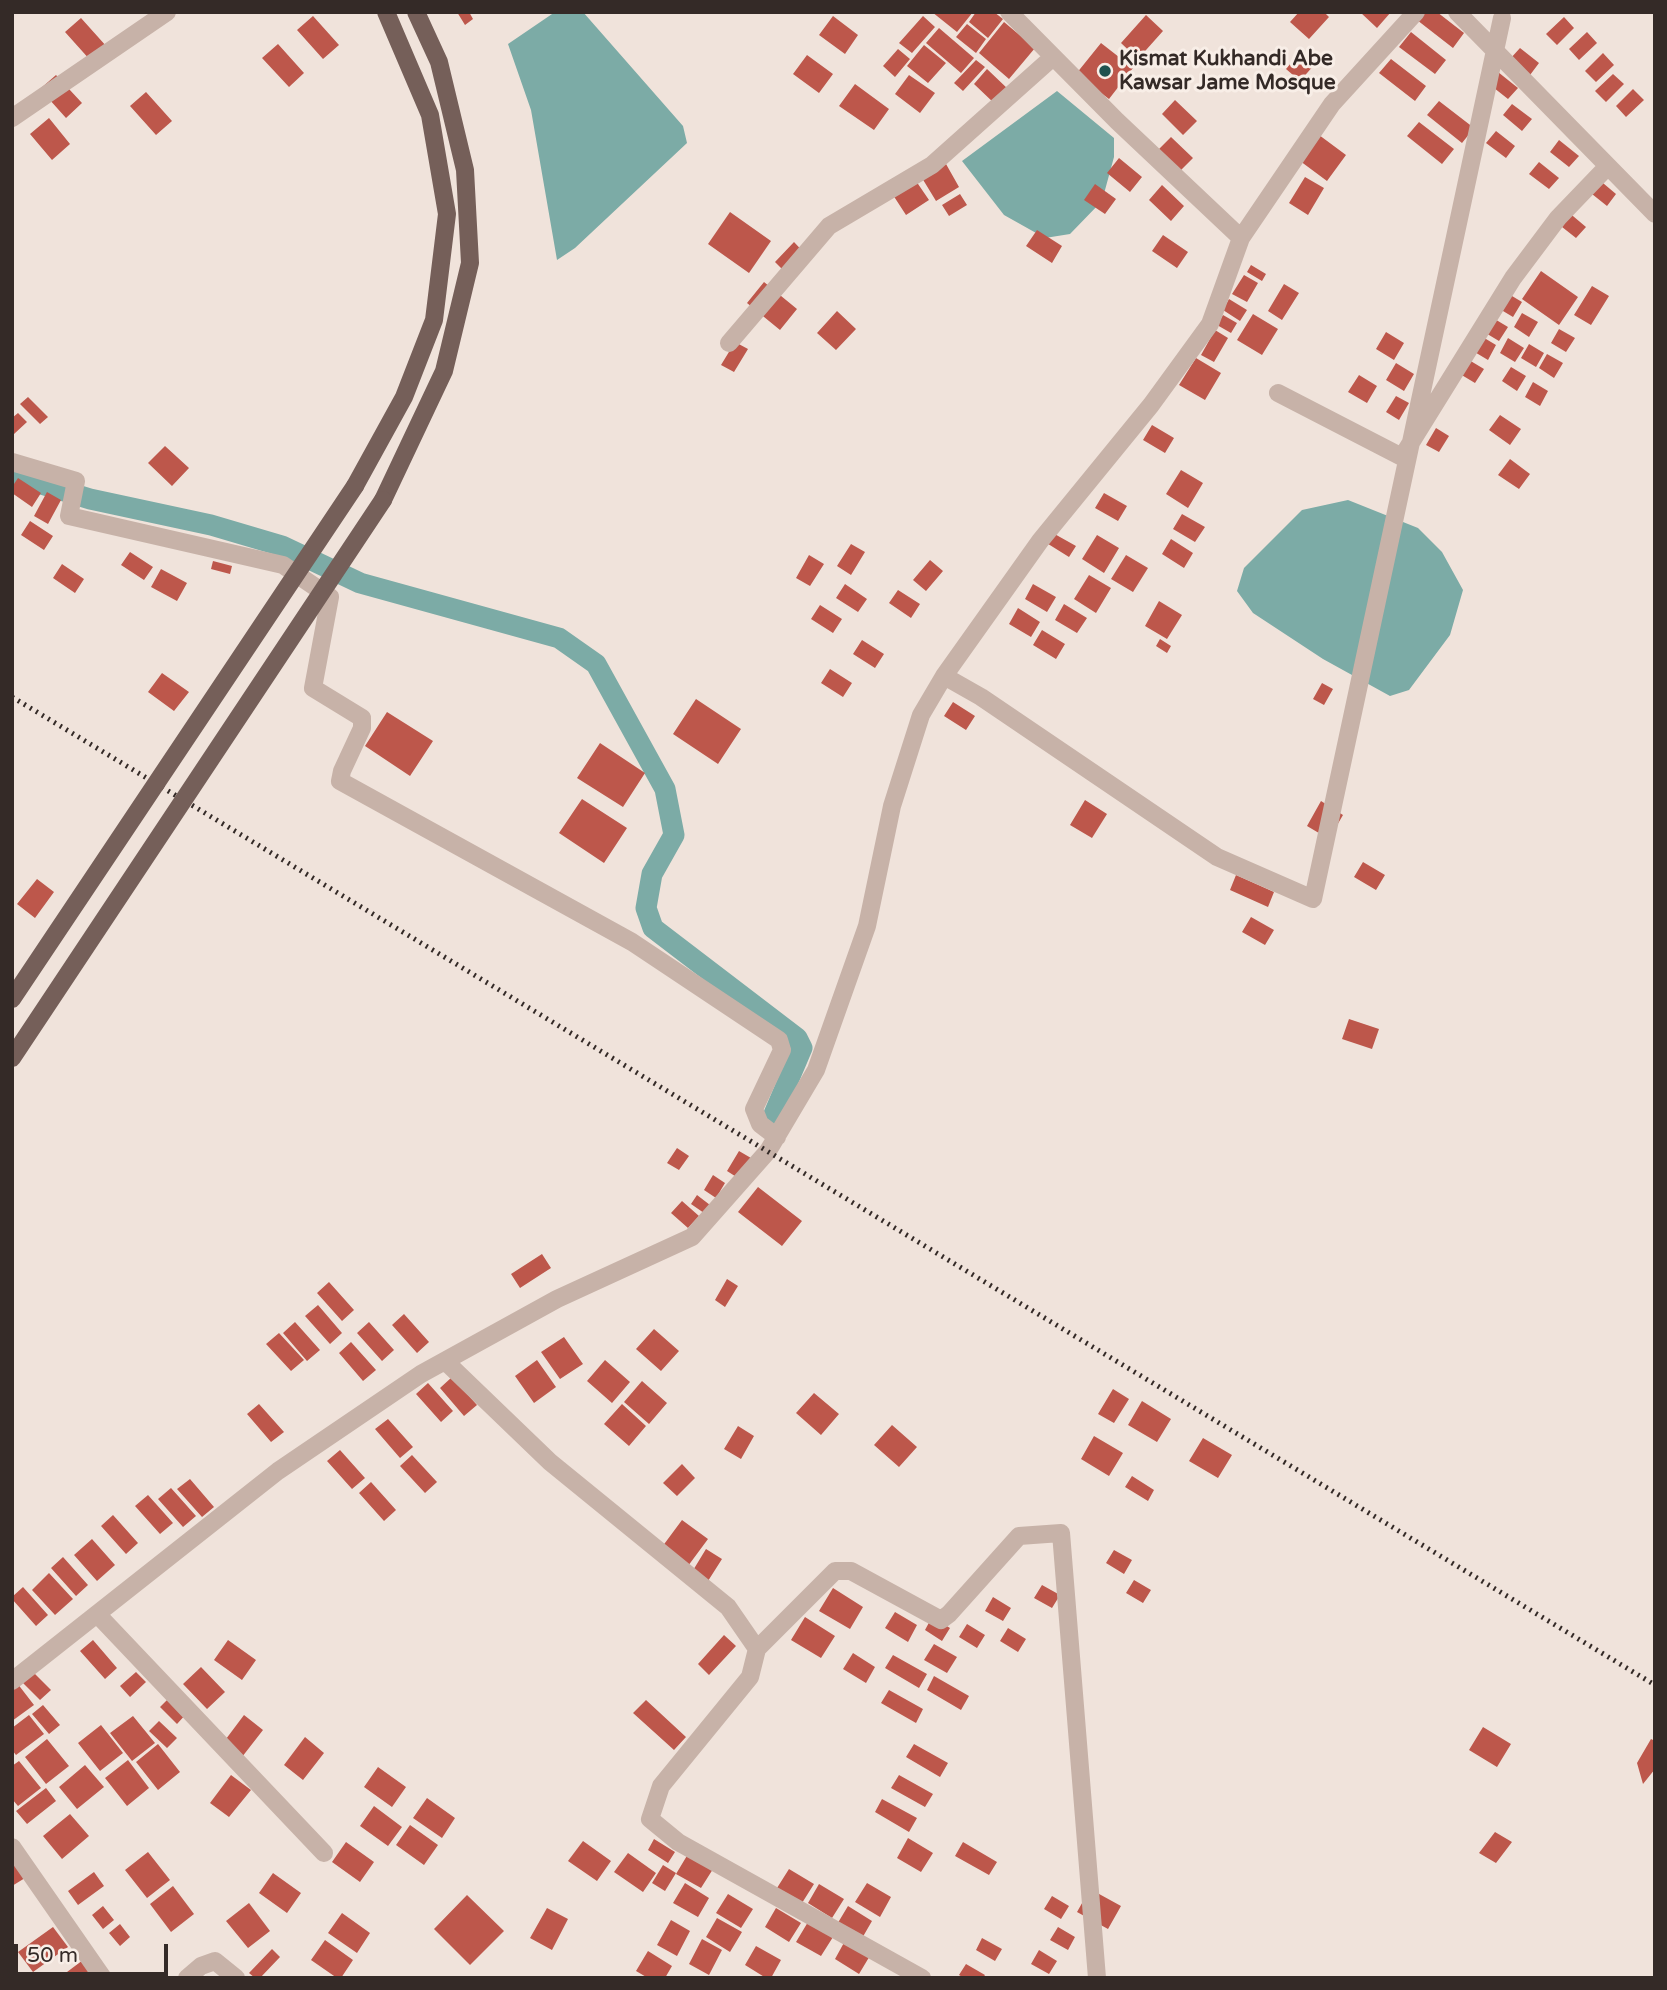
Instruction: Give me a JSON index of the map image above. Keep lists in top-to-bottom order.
{
  "places": ["Kismat Kukhandi Abe Kawsar Jame Mosque"],
  "scale_bar": "50 m"
}
